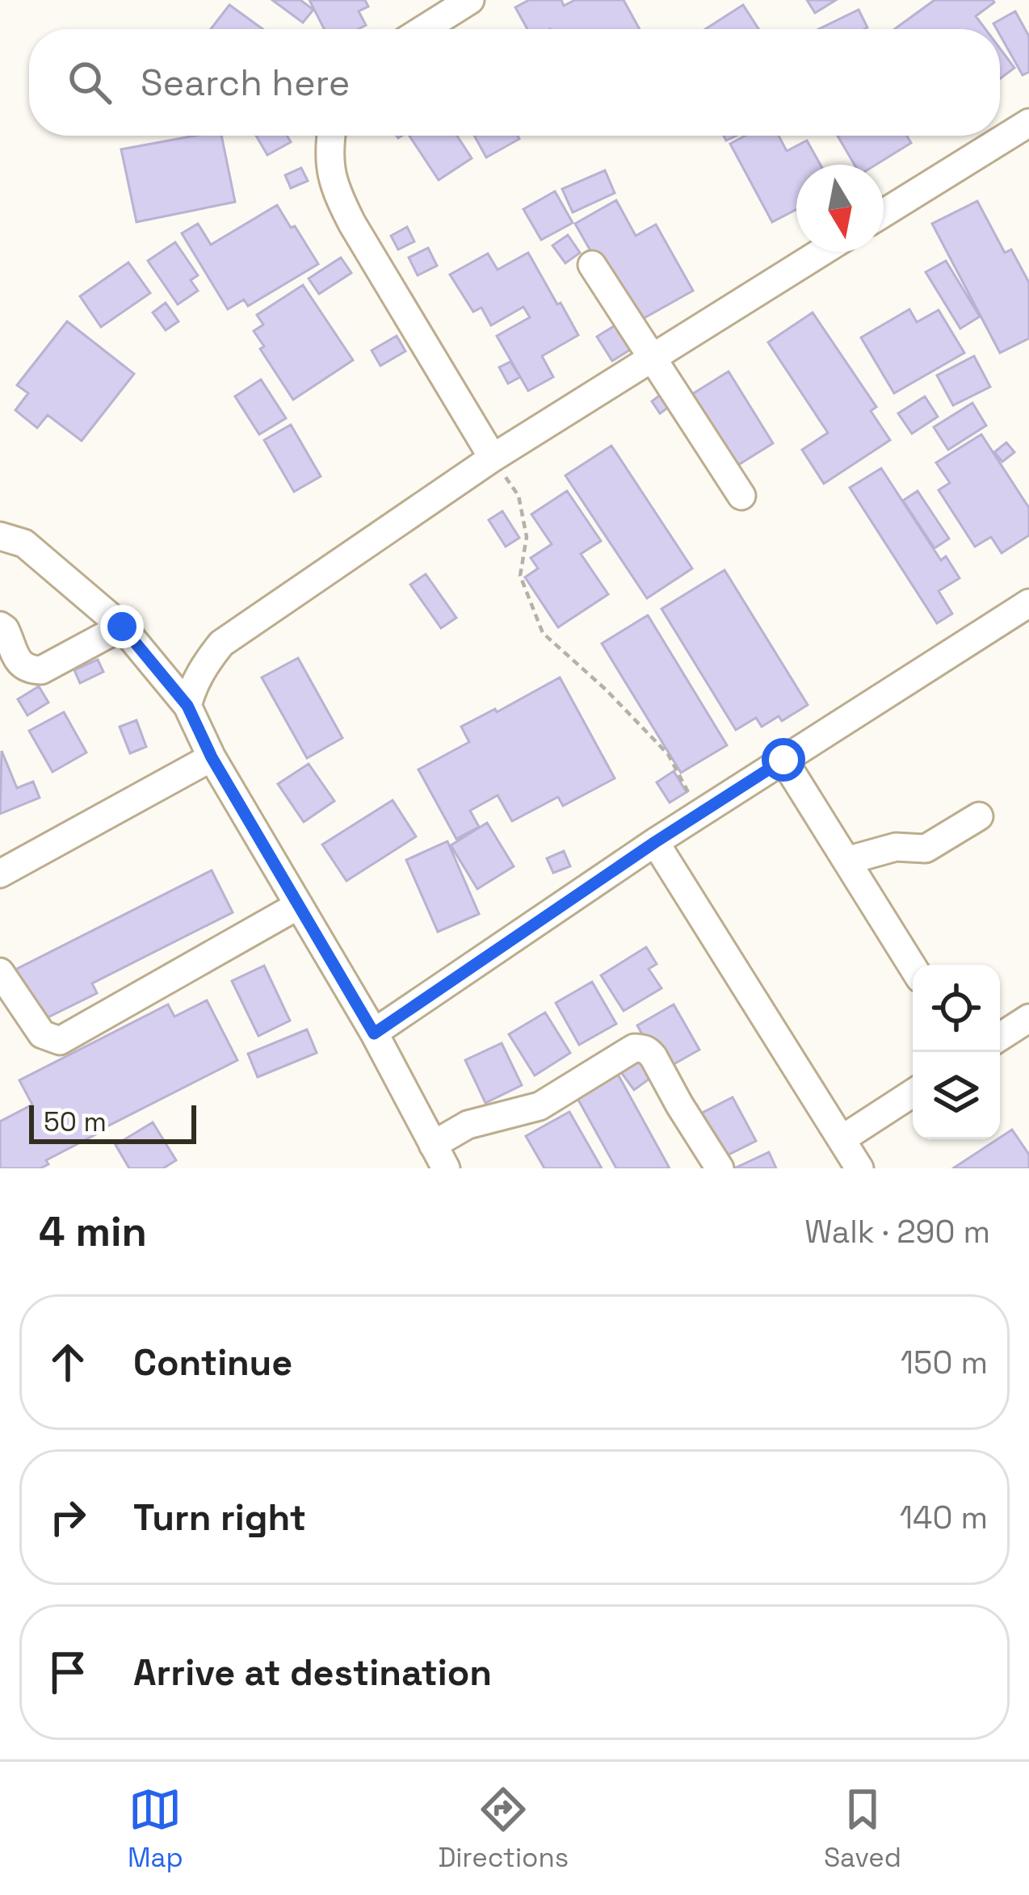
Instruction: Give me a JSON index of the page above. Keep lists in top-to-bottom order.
{
  "scale_bar": "50 m",
  "north": "bottom",
  "page": {
    "search": "Search here",
    "scale": "50 m",
    "heading": ["4 min", "Walk · 290 m"],
    "list": [
      ["Continue", "150 m"],
      ["Turn right", "140 m"],
      "Arrive at destination"
    ],
    "nav": ["Map", "Directions", "Saved"]
  }
}
